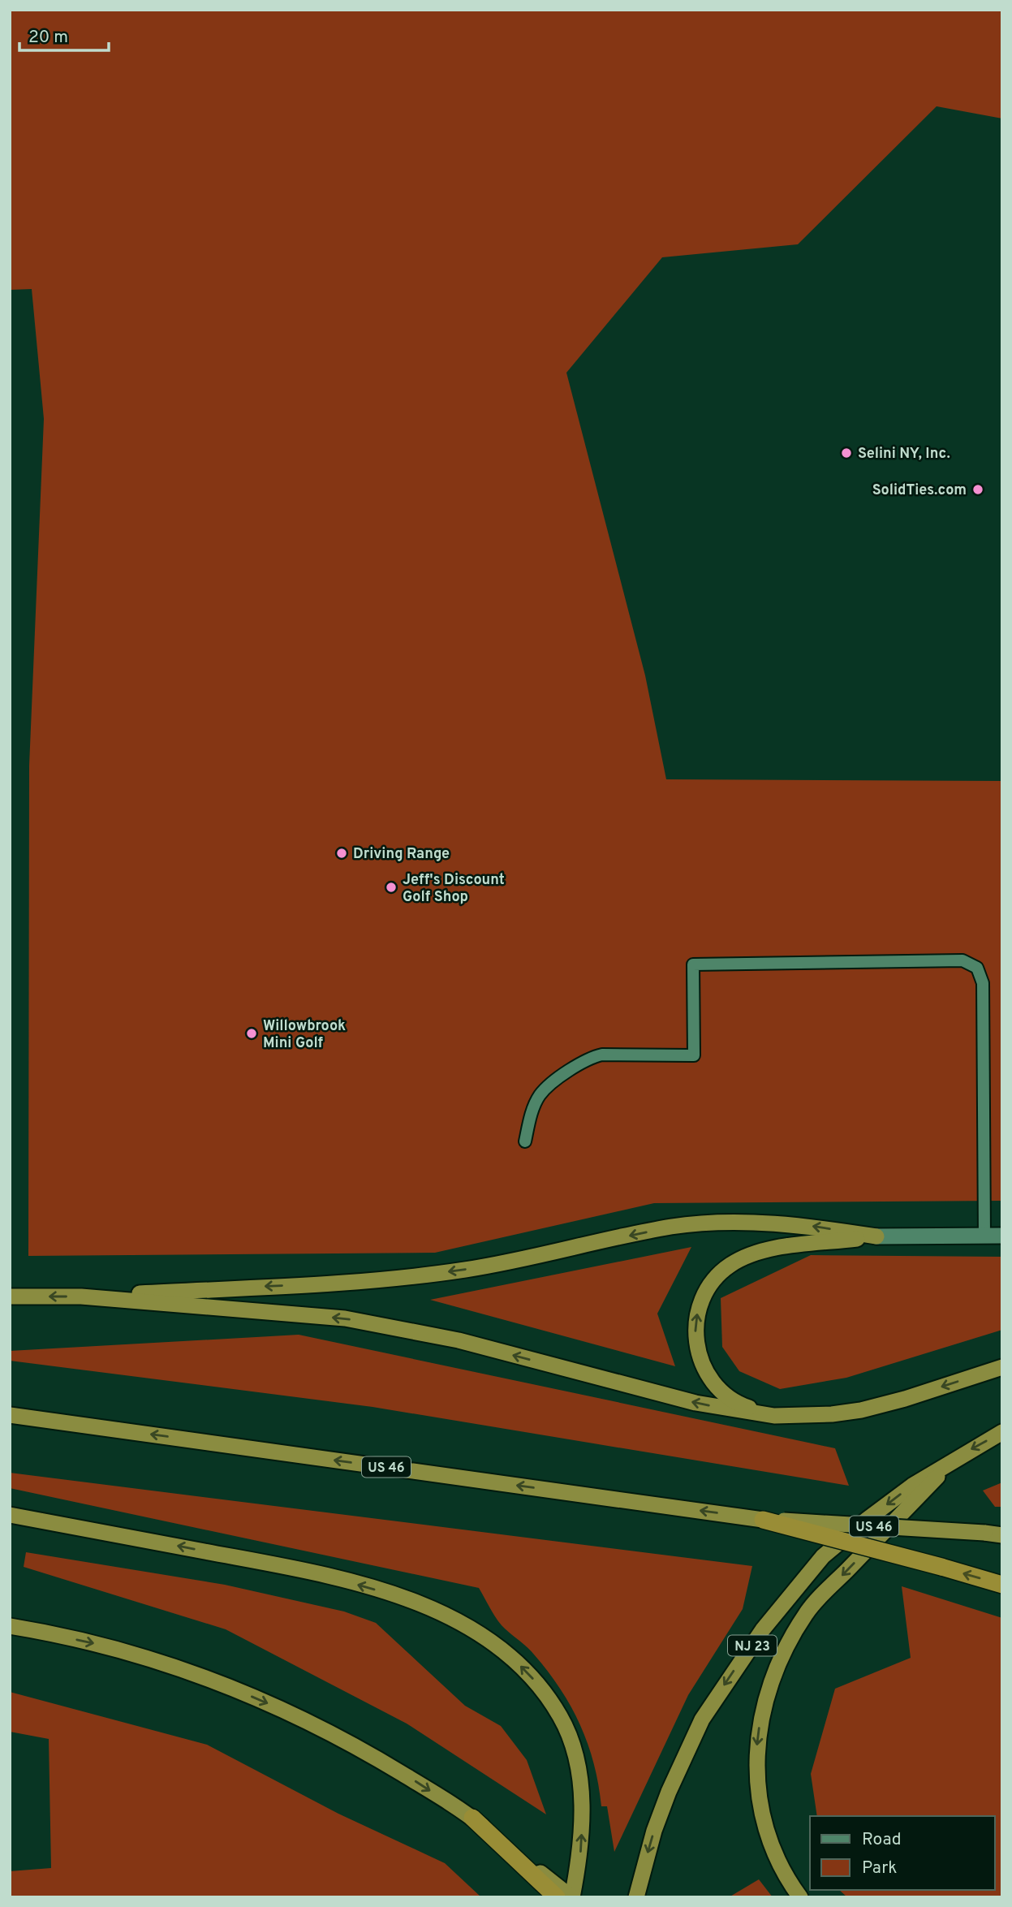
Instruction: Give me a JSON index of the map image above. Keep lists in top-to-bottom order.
{
  "streets": {
    "highway": ["US 46", "NJ 23"]
  },
  "places": [
    "Selini NY, Inc.",
    "SolidTies.com",
    "Driving Range",
    "Jeff's Discount Golf Shop",
    "Willowbrook Mini Golf"
  ],
  "legend": ["Road", "Park"],
  "scale_bar": "20 m"
}
